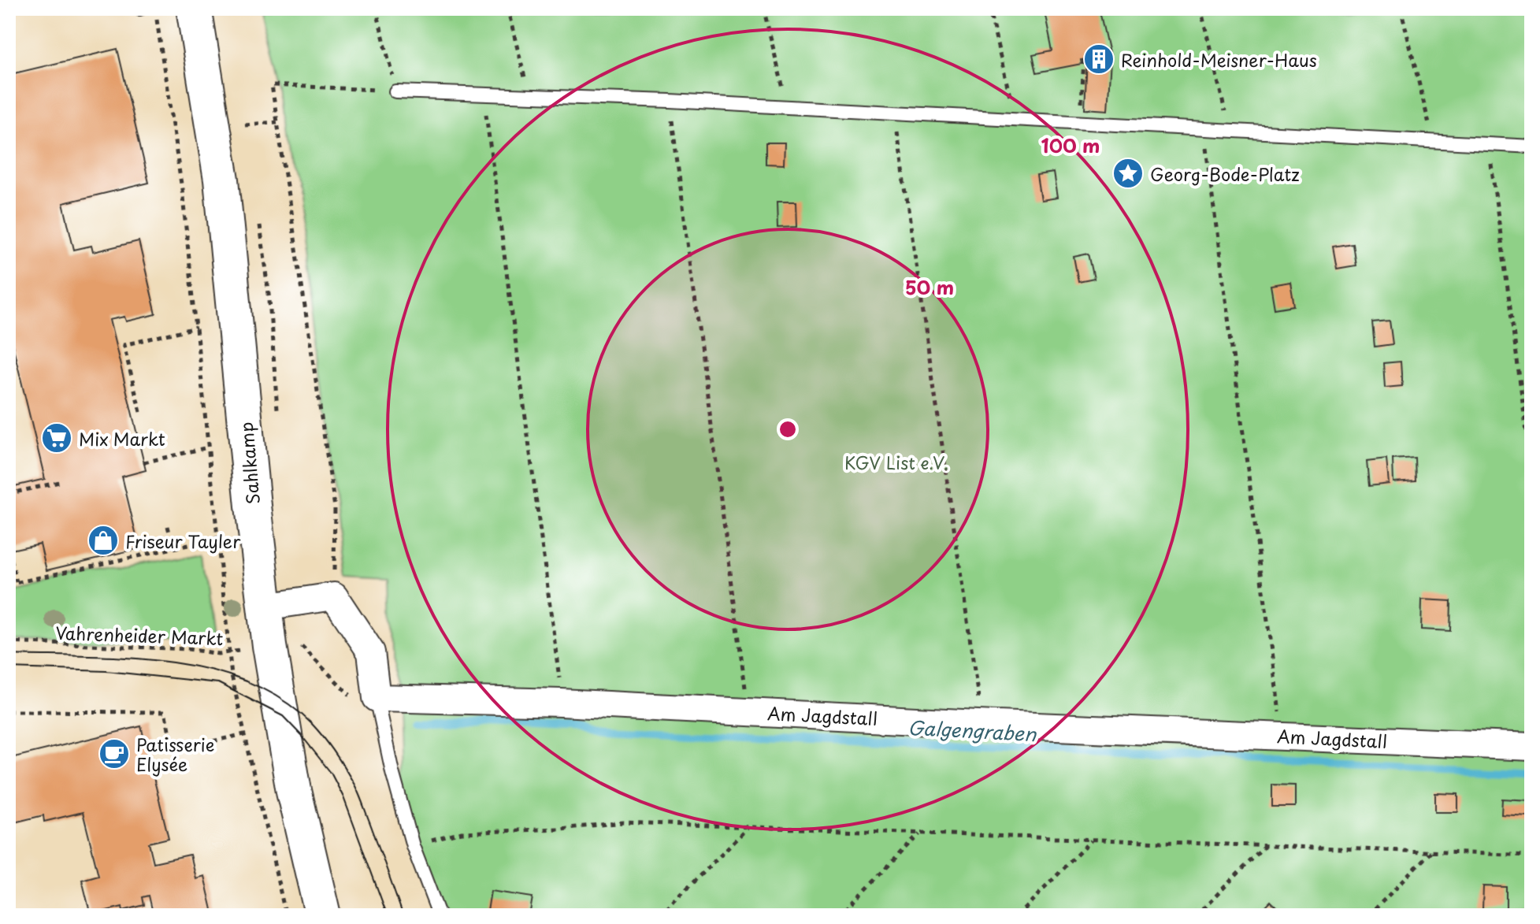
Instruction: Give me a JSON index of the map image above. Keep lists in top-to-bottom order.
{
  "streets": {
    "street": ["Sahlkamp", "Am Jagdstall"],
    "path": ["Vahrenheider Markt"]
  },
  "crossings": [
    ["Sahlkamp", "Vahrenheider Markt"],
    ["Vahrenheider Markt", "Am Jagdstall"]
  ],
  "water": ["Galgengraben"],
  "parks": ["KGV List e.V."],
  "places": {
    "building": ["Reinhold-Meisner-Haus"],
    "place": ["Georg-Bode-Platz"],
    "supermarket": ["Mix Markt"],
    "shop": ["Friseur Tayler"],
    "cafe": ["Patisserie Elysée"]
  },
  "rings": ["100 m", "50 m"]
}
